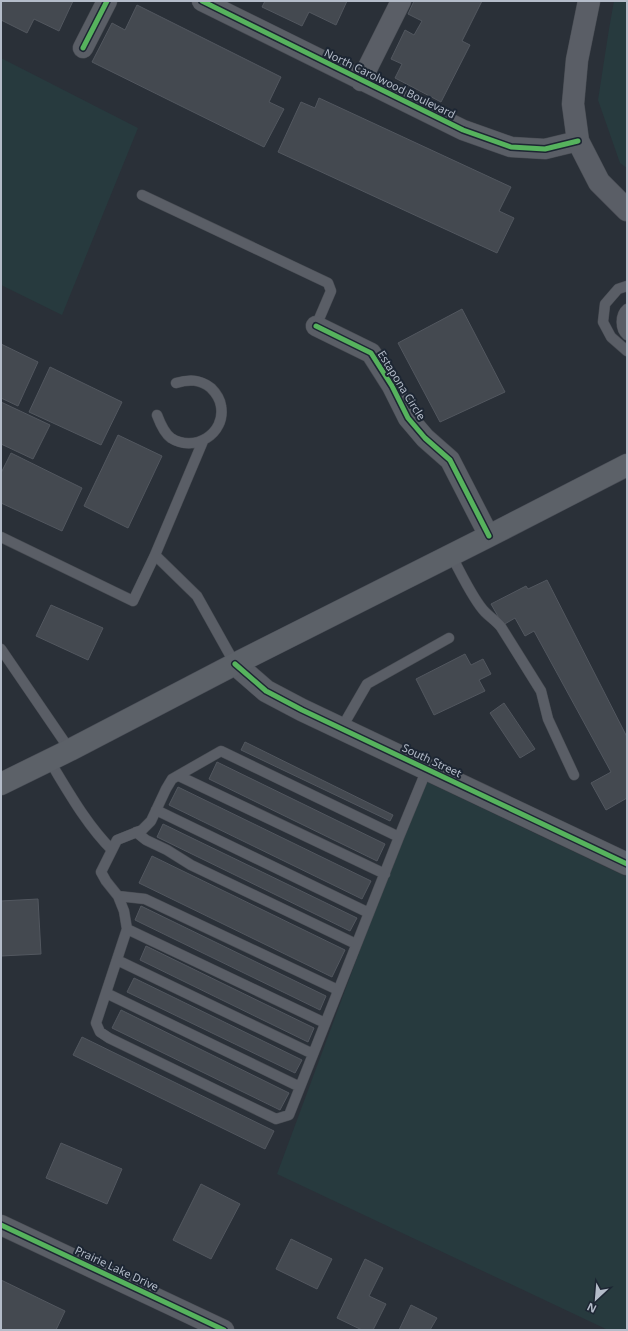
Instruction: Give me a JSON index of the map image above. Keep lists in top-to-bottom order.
{
  "streets": {
    "street": [
      "North Carolwood Boulevard",
      "Estapona Circle",
      "South Street",
      "Prairie Lake Drive"
    ]
  },
  "north": "bottom left"
}
